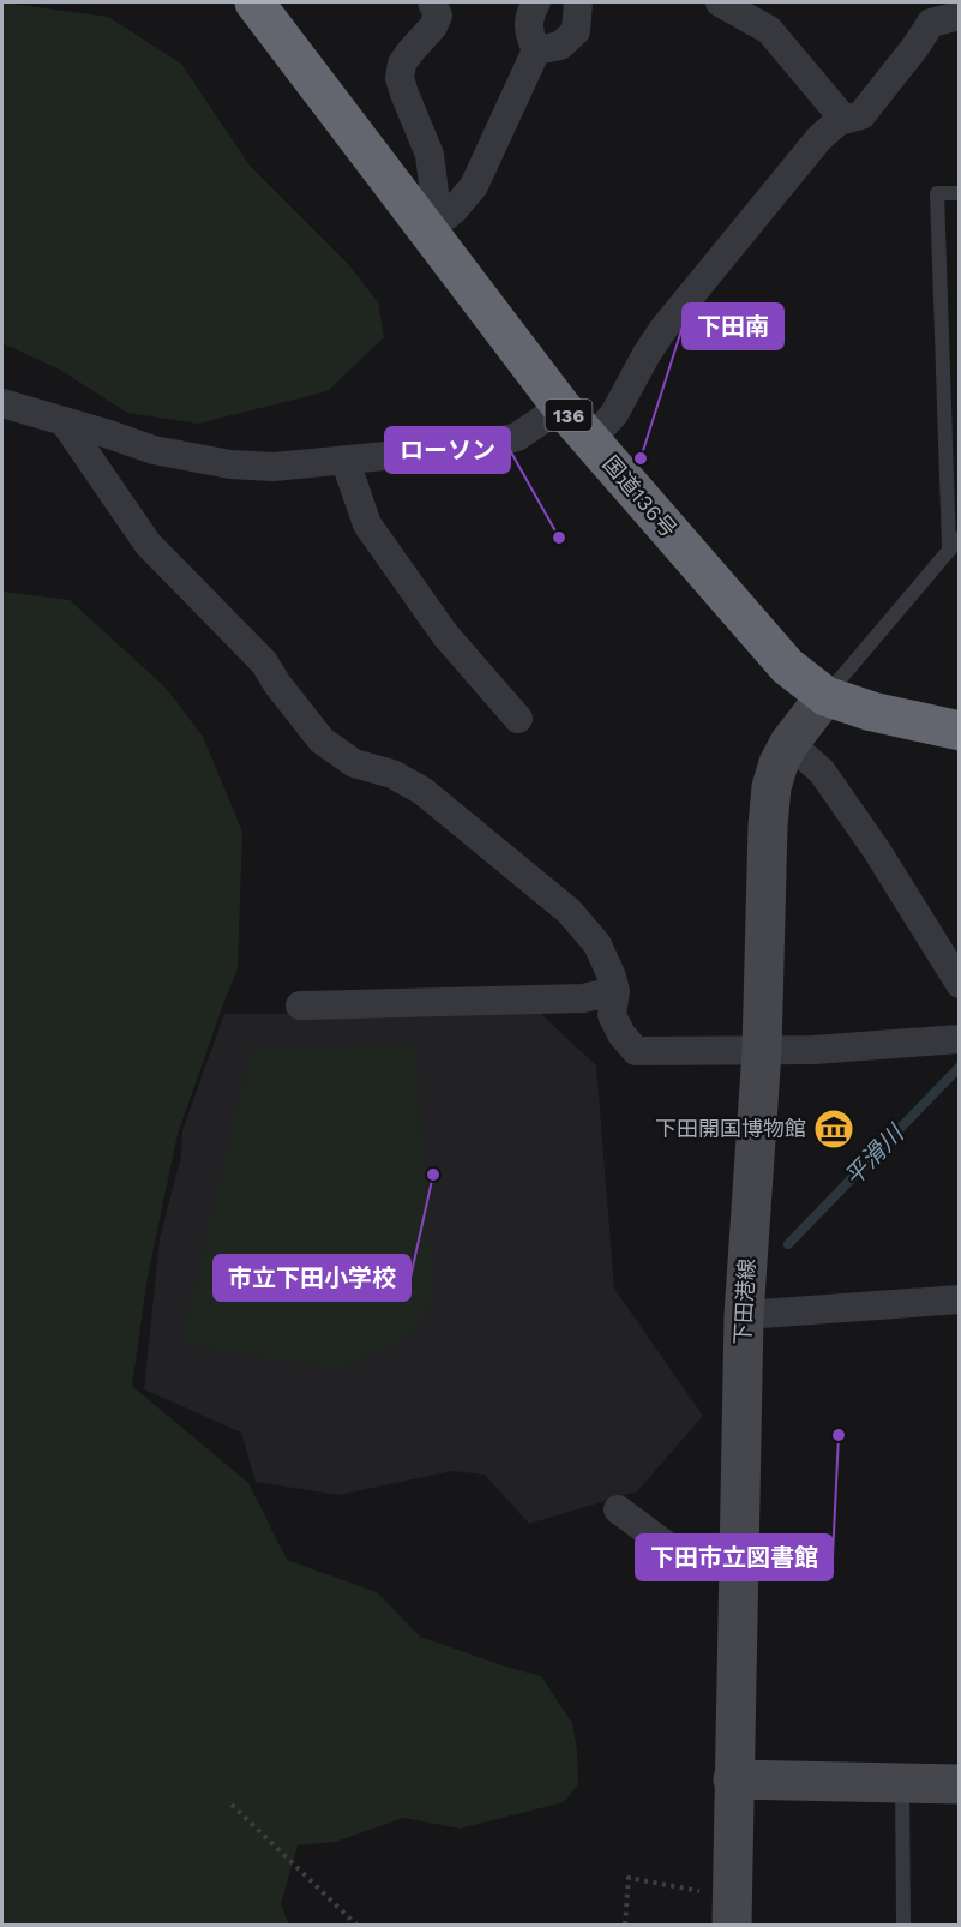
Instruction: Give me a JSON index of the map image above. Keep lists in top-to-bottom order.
{
  "streets": {
    "highway": ["136", "国道136号"],
    "main road": ["下田港線"]
  },
  "crossings": [
    ["国道136号", "下田港線"]
  ],
  "water": ["平滑川"],
  "places": {
    "other": [
      "下田南",
      "ローソン",
      "市立下田小学校",
      "下田市立図書館"
    ],
    "museum": ["下田開国博物館"]
  }
}
